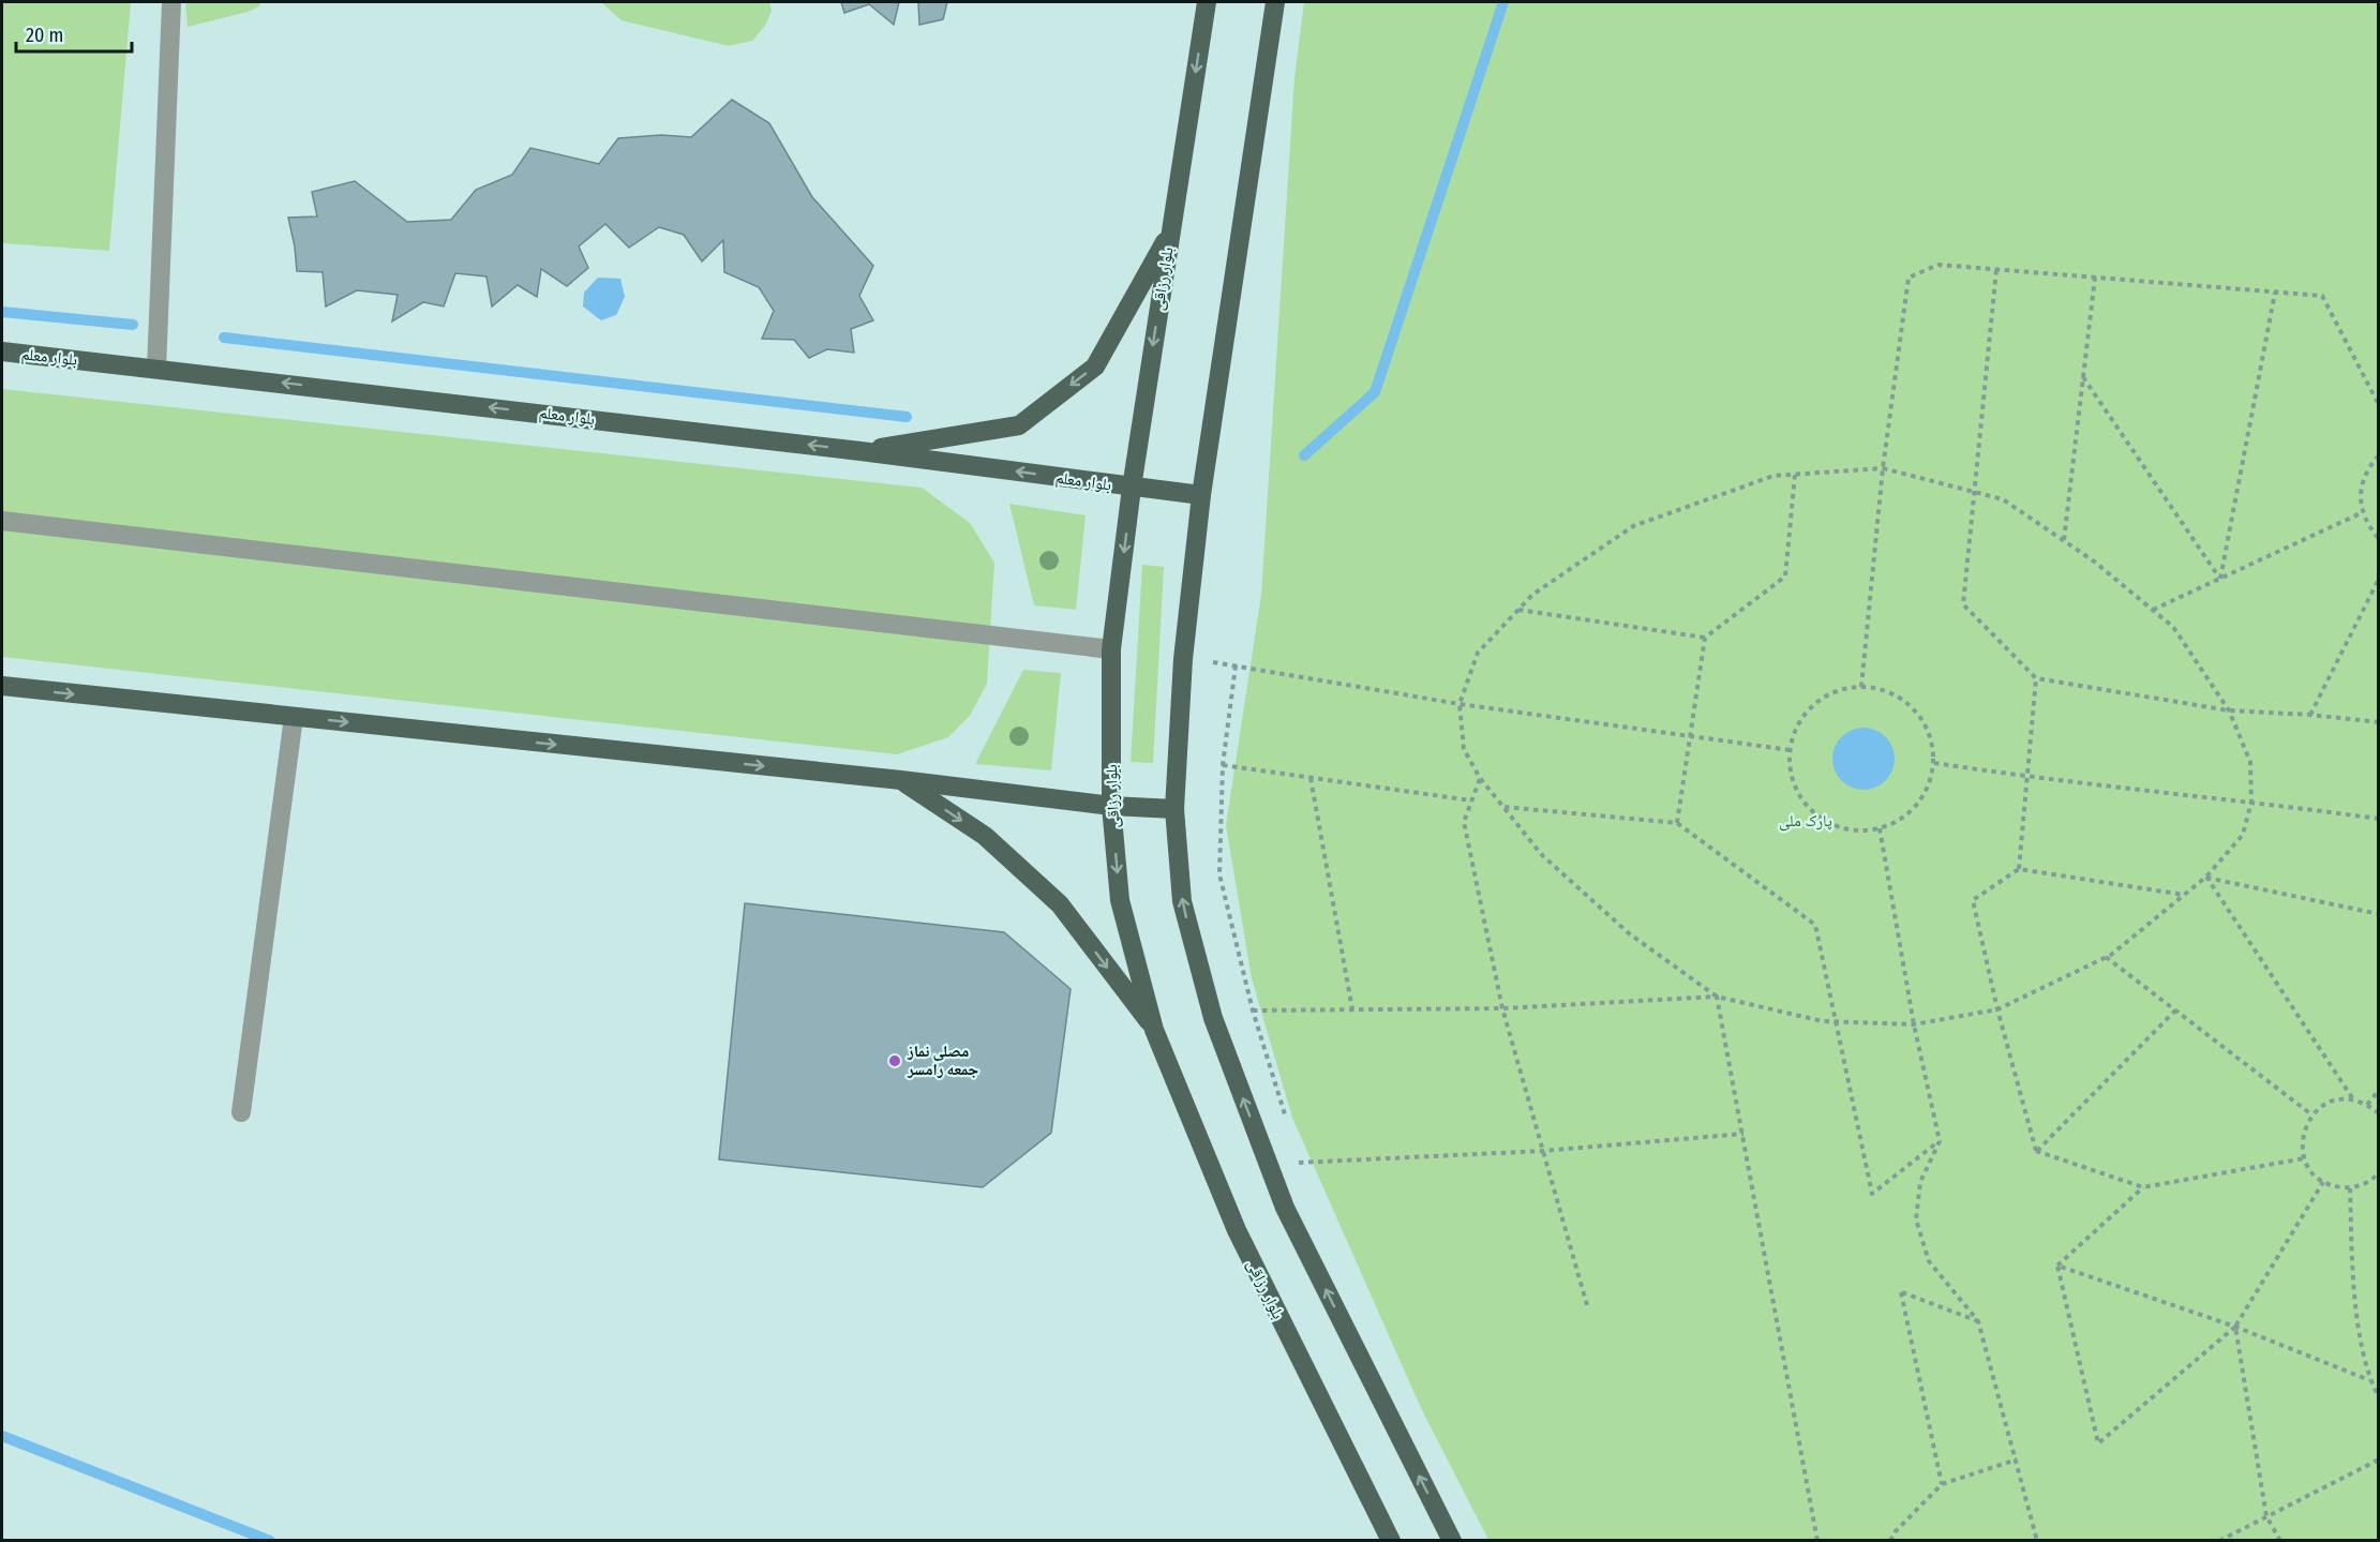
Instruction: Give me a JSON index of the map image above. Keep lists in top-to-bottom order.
{
  "streets": {
    "main road": ["بلوار رزاقی", "بلوار معلم"]
  },
  "crossings": [
    ["بلوار رزاقی", "بلوار معلم"]
  ],
  "one_way": ["بلوار معلم"],
  "parks": ["پارک ملی"],
  "places": ["مصلی نماز جمعه رامسر"],
  "scale_bar": "20 m"
}
